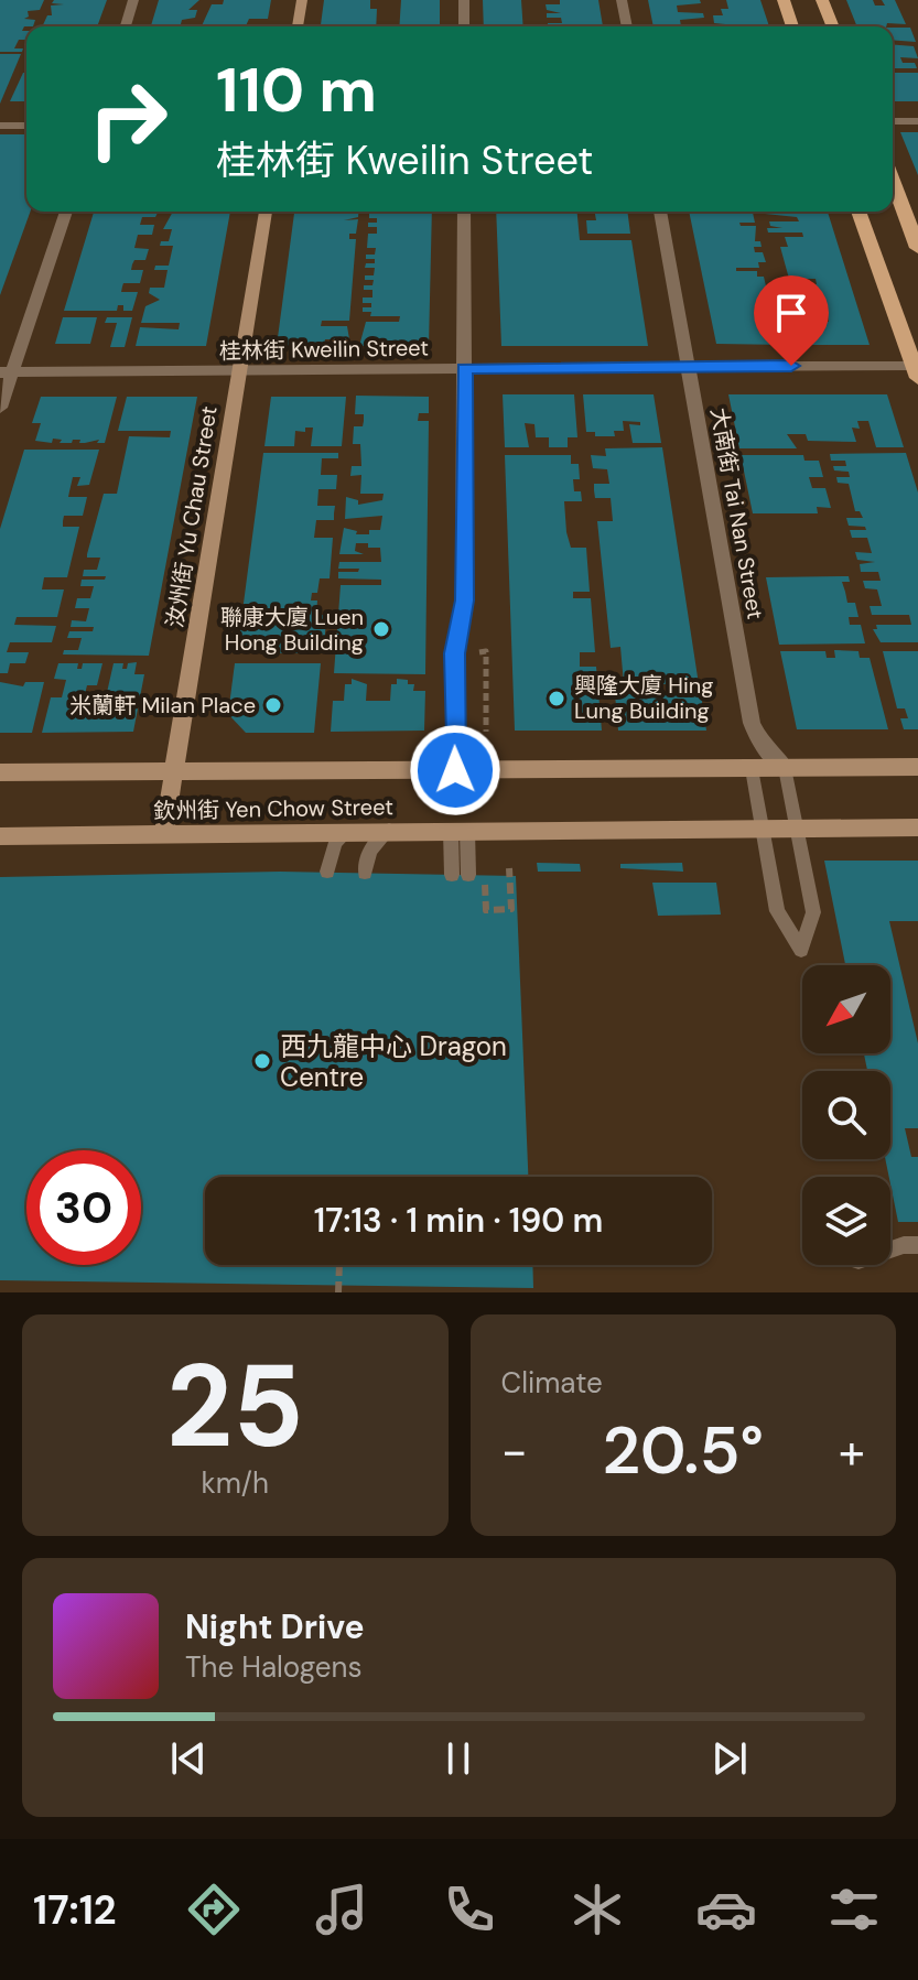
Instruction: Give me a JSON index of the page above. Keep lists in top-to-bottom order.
{
  "streets": {
    "main road": ["汝州街 Yu Chau Street", "欽州街 Yen Chow Street"],
    "street": ["桂林街 Kweilin Street", "大南街 Tai Nan Street"]
  },
  "crossings": [
    ["桂林街 Kweilin Street", "大南街 Tai Nan Street"],
    ["桂林街 Kweilin Street", "汝州街 Yu Chau Street"],
    ["大南街 Tai Nan Street", "欽州街 Yen Chow Street"],
    ["汝州街 Yu Chau Street", "欽州街 Yen Chow Street"]
  ],
  "places": [
    "聯康大廈 Luen Hong Building",
    "興隆大廈 Hing Lung Building",
    "米蘭軒 Milan Place",
    "西九龍中心 Dragon Centre"
  ],
  "north": "bottom left",
  "page": {
    "turn": ["110 m", "桂林街 Kweilin Street"],
    "limit": "30",
    "trip": "17:13 · 1 min · 190 m",
    "tile": [
      ["25", "km/h"],
      "Climate"
    ],
    "heat": ["−", "20.5°", "+"],
    "song": ["Night Drive", "The Halogens"],
    "tabs": "17:12"
  }
}
